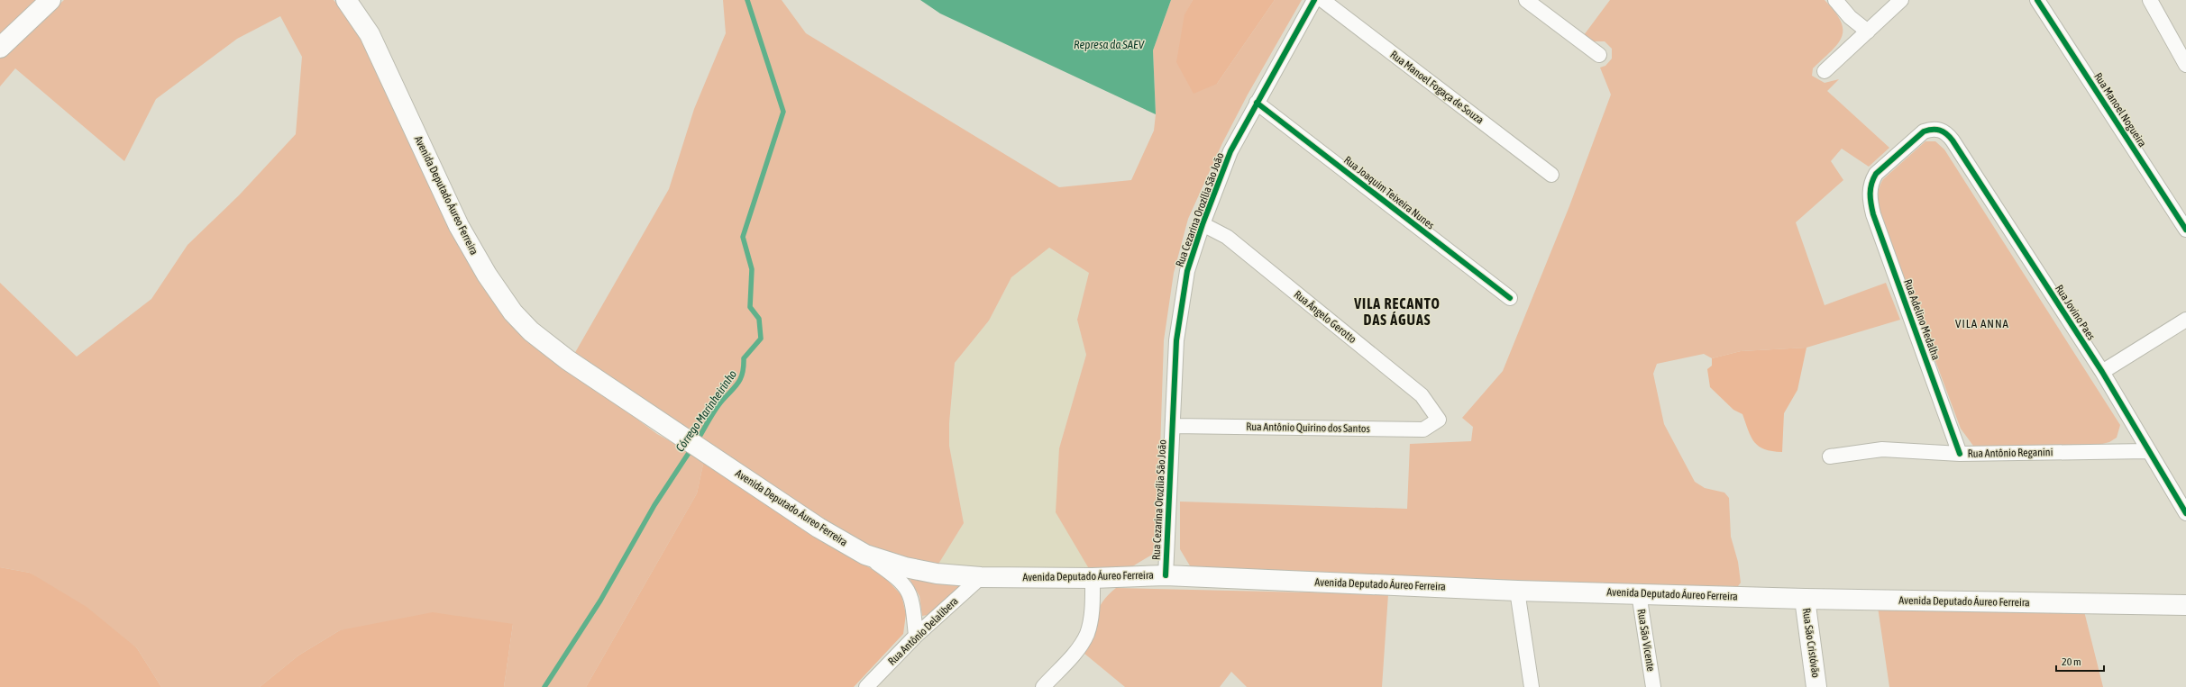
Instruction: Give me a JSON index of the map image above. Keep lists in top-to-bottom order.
{
  "streets": {
    "main road": ["Avenida Deputado Áureo Ferreira", "Rua São Cristóvão"],
    "street": [
      "Rua Manoel Fogaça de Souza",
      "Rua Manoel Nogueira",
      "Rua Joaquim Teixeira Nunes",
      "Rua Cezarina Orozília São João",
      "Rua Jovino Paes",
      "Rua Ângelo Gerotto",
      "Rua Adelino Medalha",
      "Rua Antônio Quirino dos Santos",
      "Rua Antônio Reganini",
      "Rua Antônio Delalibera",
      "Rua São Vicente"
    ]
  },
  "crossings": [
    ["Rua Joaquim Teixeira Nunes", "Rua Cezarina Orozília São João"],
    ["Avenida Deputado Áureo Ferreira", "Rua Cezarina Orozília São João"],
    ["Avenida Deputado Áureo Ferreira", "Rua Antônio Delalibera"],
    ["Avenida Deputado Áureo Ferreira", "Rua São Vicente"],
    ["Avenida Deputado Áureo Ferreira", "Rua São Cristóvão"],
    ["Rua Cezarina Orozília São João", "Rua Ângelo Gerotto"],
    ["Rua Cezarina Orozília São João", "Rua Antônio Quirino dos Santos"],
    ["Rua Jovino Paes", "Rua Adelino Medalha"],
    ["Rua Jovino Paes", "Rua Antônio Reganini"],
    ["Rua Ângelo Gerotto", "Rua Antônio Quirino dos Santos"],
    ["Rua Adelino Medalha", "Rua Antônio Reganini"]
  ],
  "districts": ["VILA RECANTO DAS ÁGUAS", "VILA ANNA"],
  "water": ["Represa da SAEV", "Córrego Marinheirinho"],
  "scale_bar": "20 m"
}
